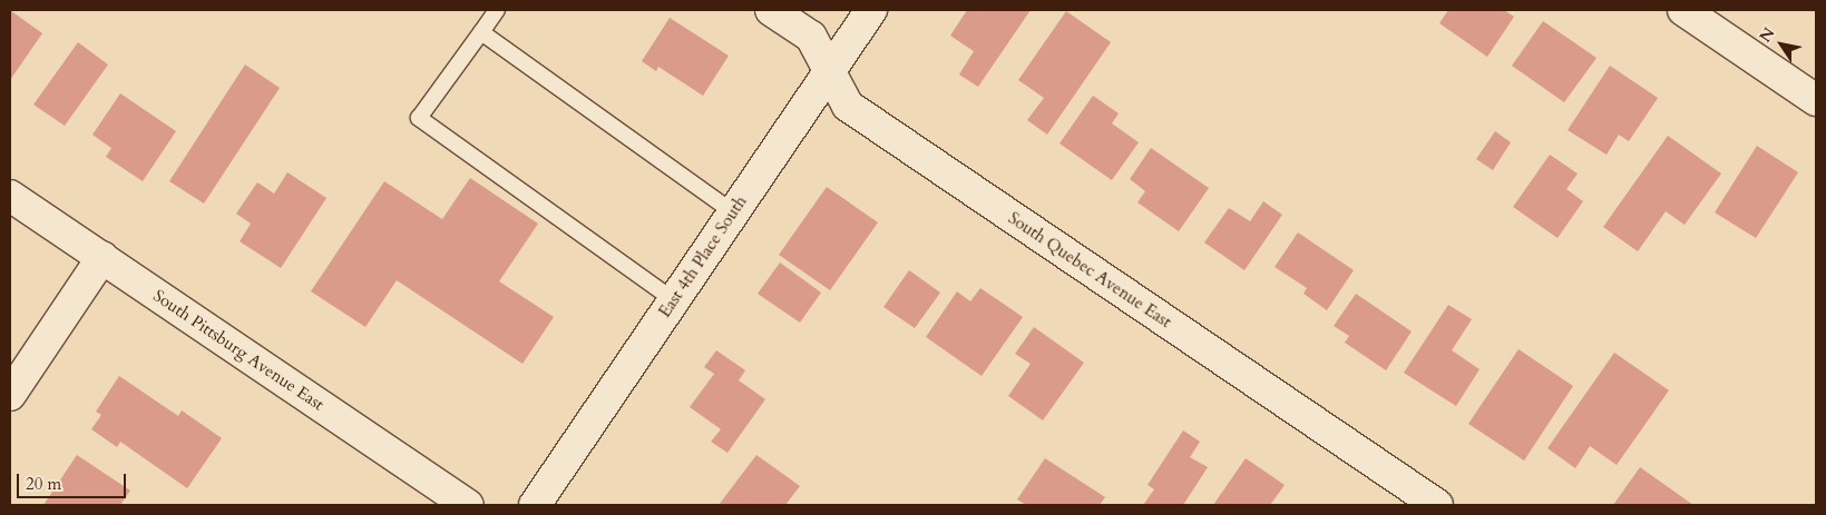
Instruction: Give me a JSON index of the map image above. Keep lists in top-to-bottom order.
{
  "streets": {
    "street": ["East 4th Place South", "South Quebec Avenue East", "South Pittsburg Avenue East"]
  },
  "crossings": [
    ["East 4th Place South", "South Quebec Avenue East"]
  ],
  "scale_bar": "20 m",
  "north": "top left"
}
